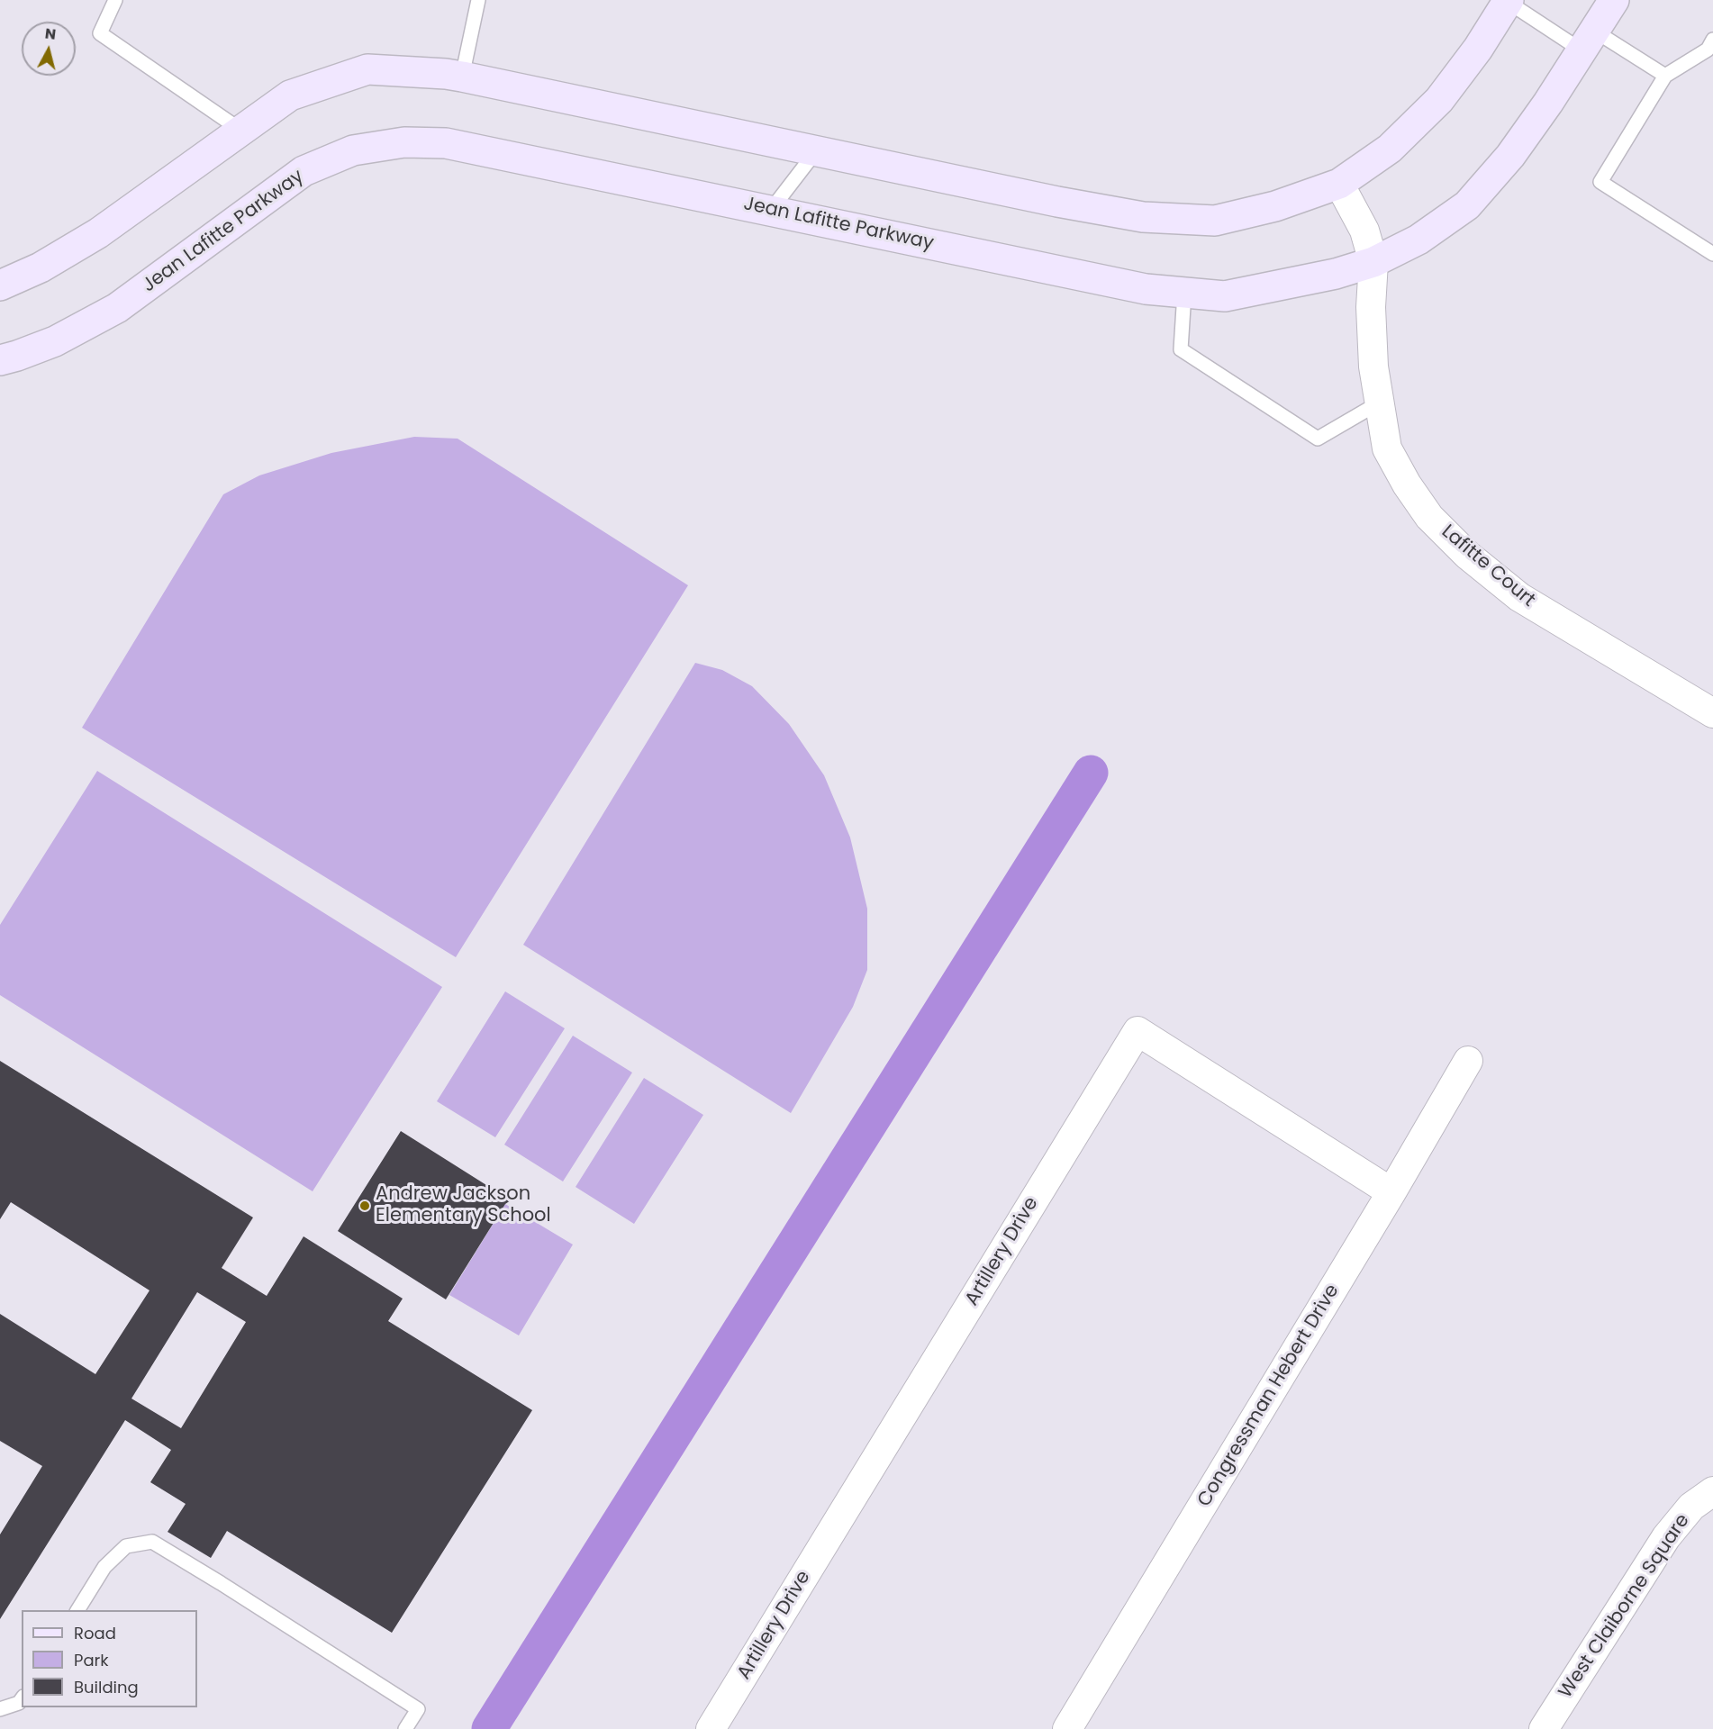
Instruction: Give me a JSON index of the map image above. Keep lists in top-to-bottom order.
{
  "streets": {
    "street": [
      "Jean Lafitte Parkway",
      "Lafitte Court",
      "Artillery Drive",
      "Congressman Hebert Drive",
      "West Claiborne Square"
    ]
  },
  "crossings": [
    ["Jean Lafitte Parkway", "Lafitte Court"],
    ["Artillery Drive", "Congressman Hebert Drive"]
  ],
  "places": ["Andrew Jackson Elementary School"],
  "legend": ["Road", "Park", "Building"],
  "north": "top"
}
